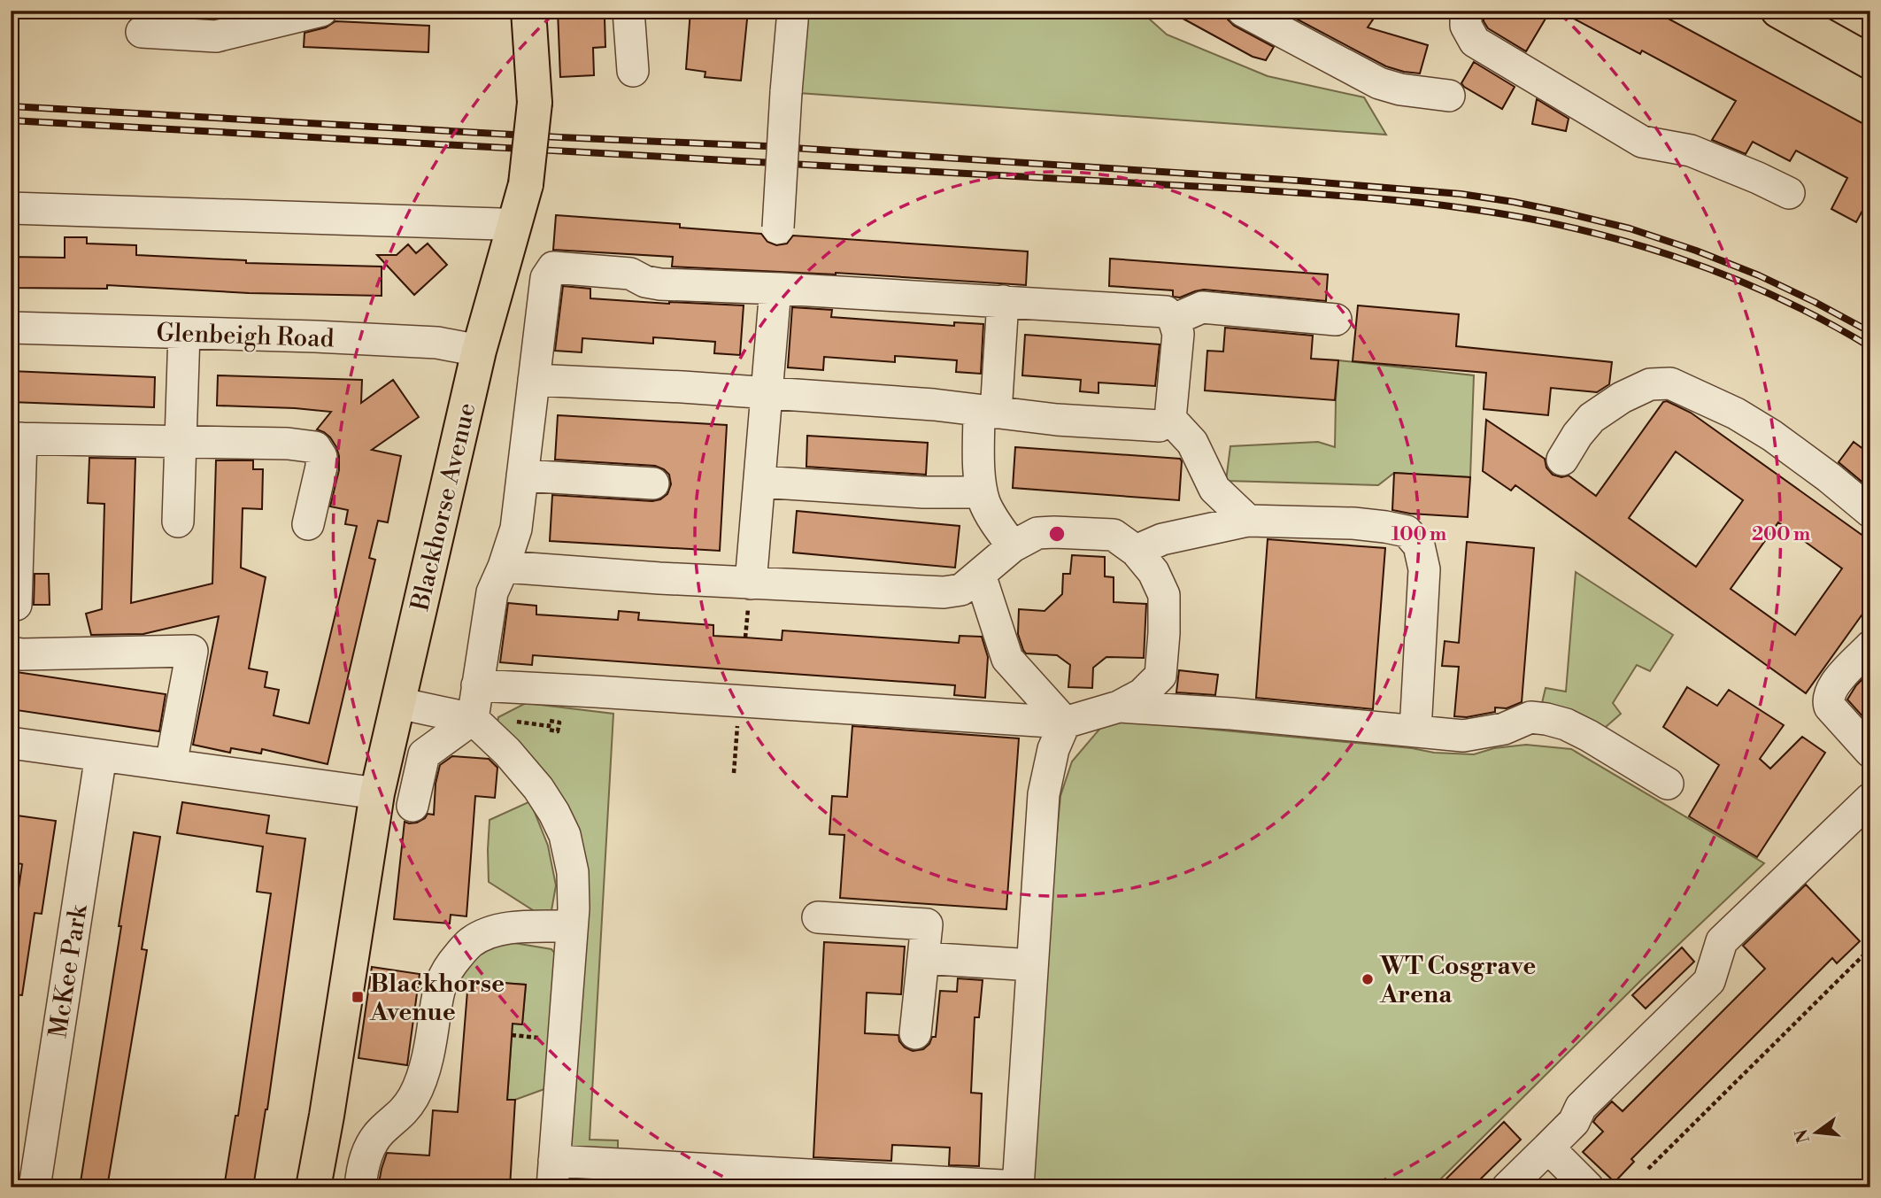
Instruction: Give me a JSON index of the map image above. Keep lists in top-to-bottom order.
{
  "streets": {
    "main road": ["Blackhorse Avenue"],
    "street": ["Glenbeigh Road", "McKee Park"]
  },
  "crossings": [
    ["Glenbeigh Road", "Blackhorse Avenue"]
  ],
  "places": {
    "other": ["WT Cosgrave Arena"],
    "transit": ["Blackhorse Avenue"]
  },
  "north": "left",
  "rings": ["100 m", "200 m"]
}
